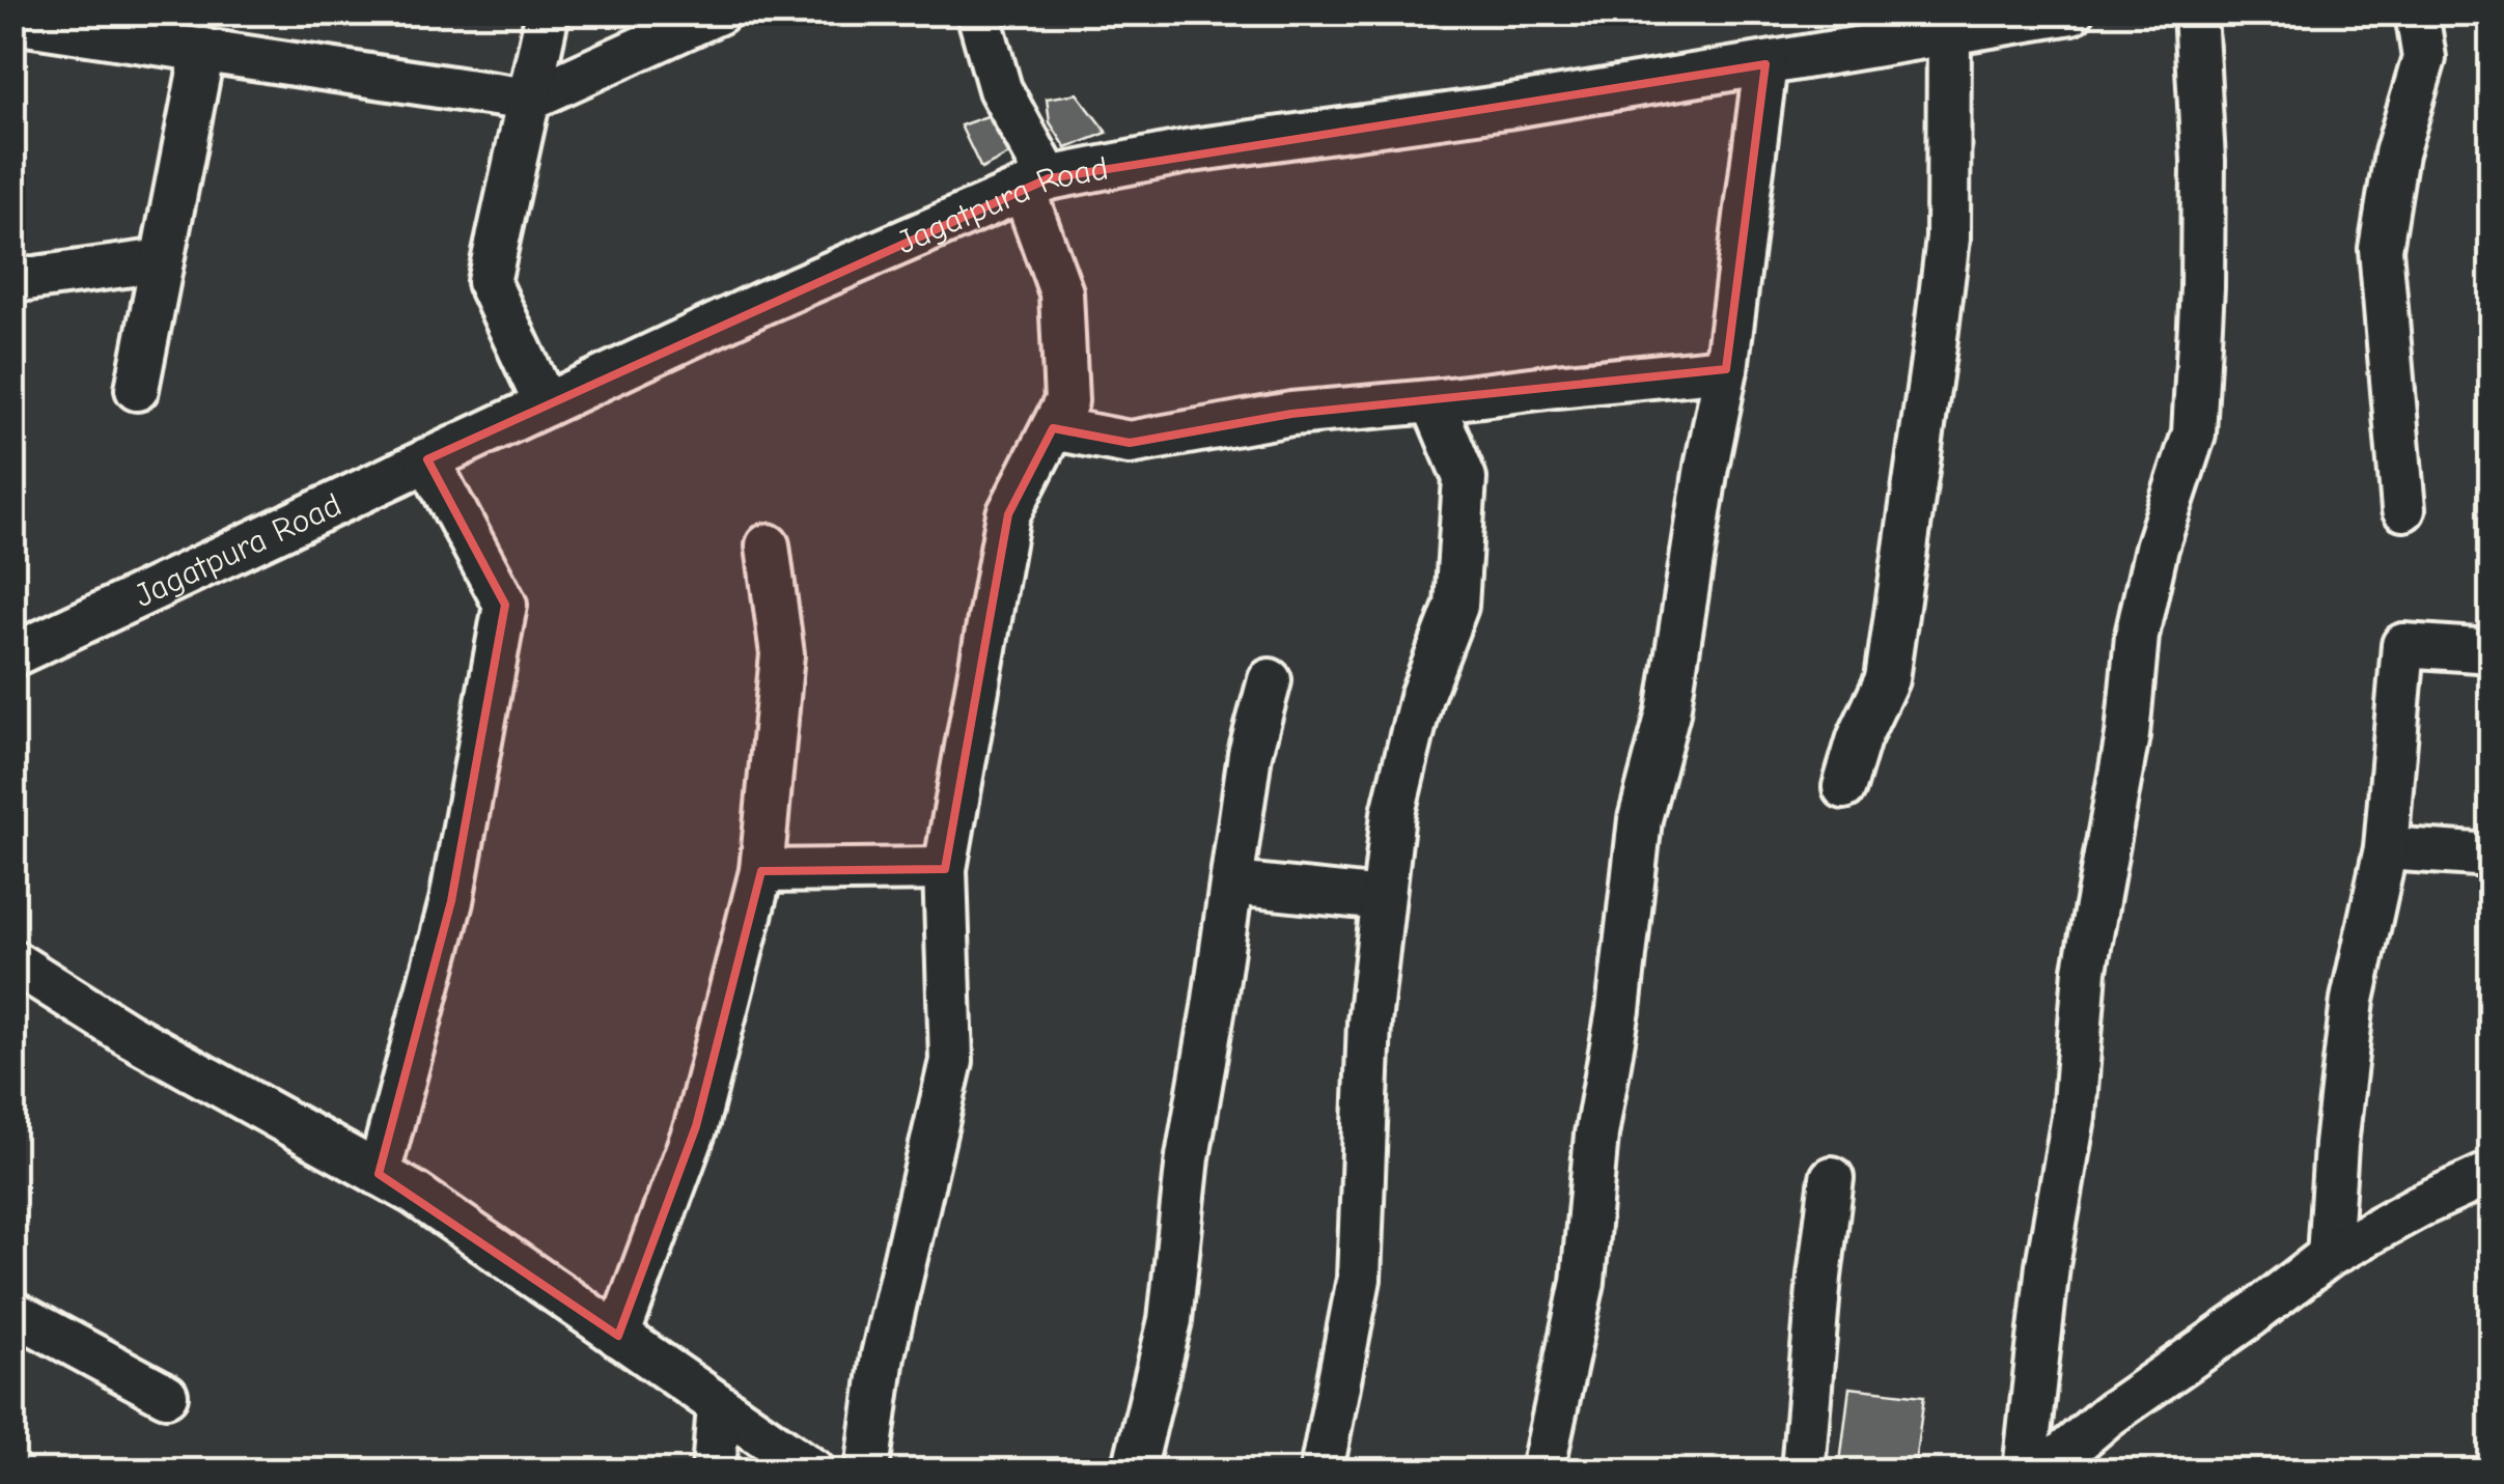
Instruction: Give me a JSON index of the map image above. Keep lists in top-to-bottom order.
{
  "streets": {
    "street": ["Jagatpura Road"]
  }
}
